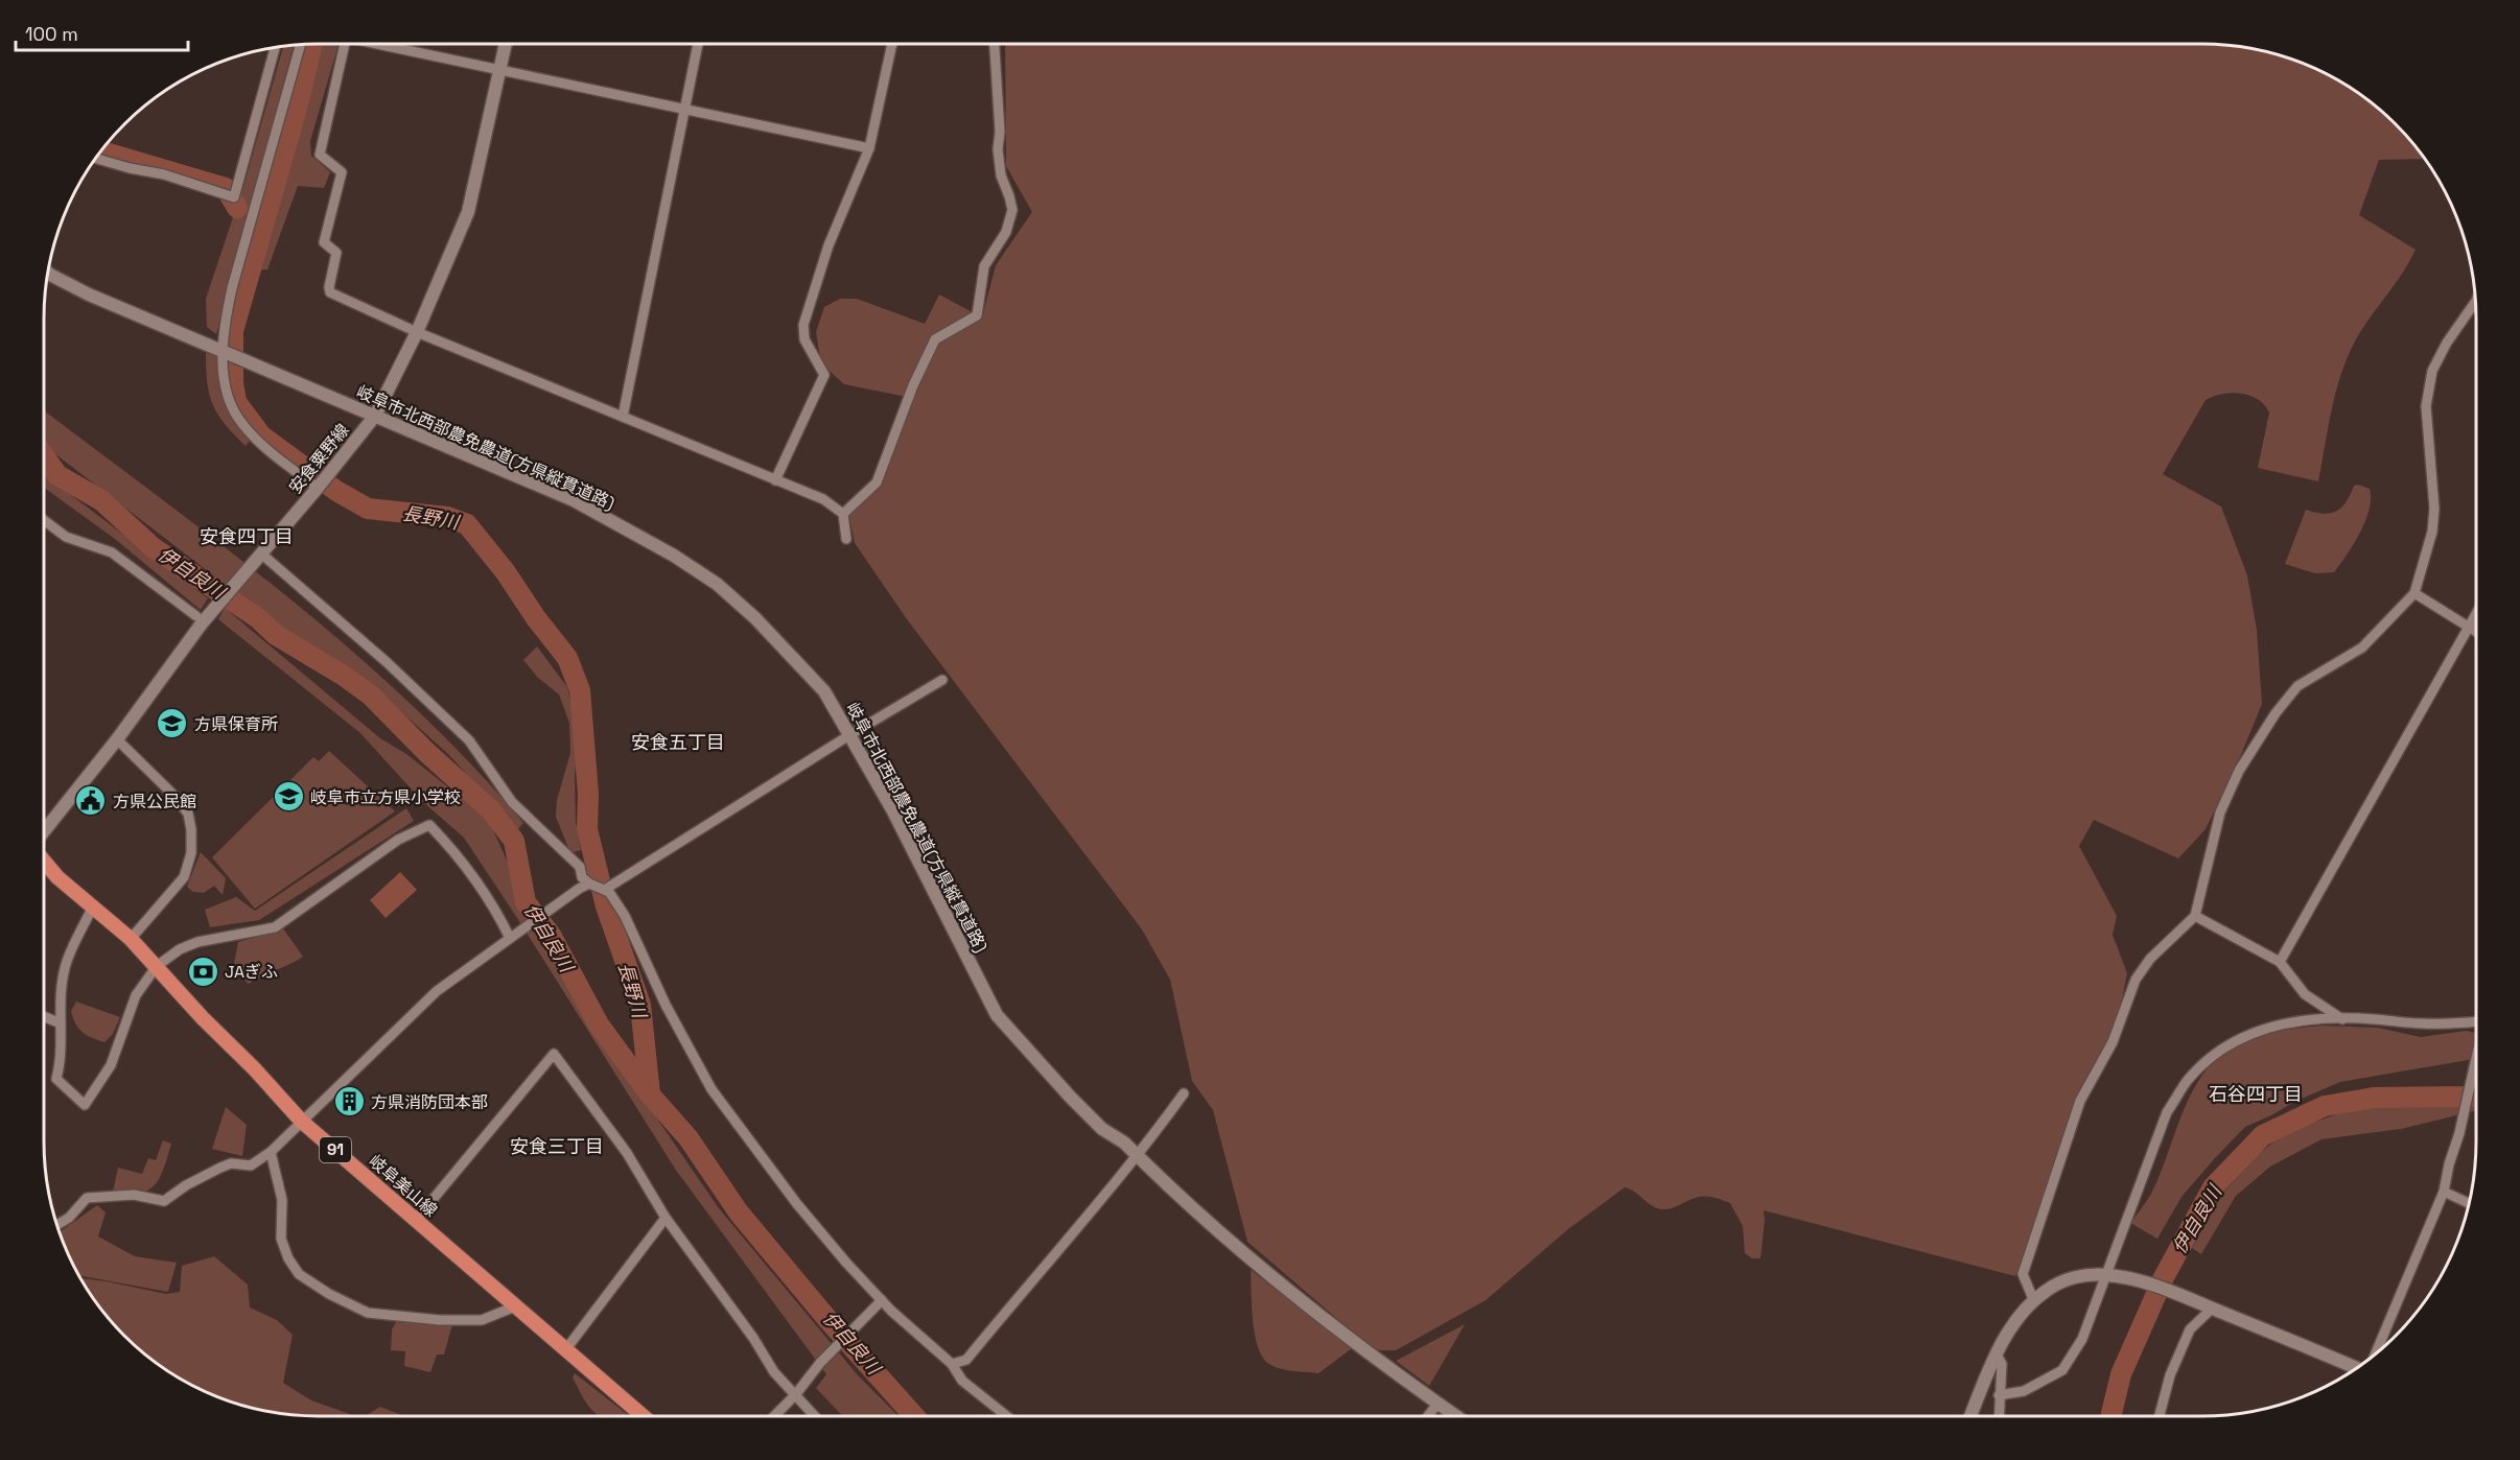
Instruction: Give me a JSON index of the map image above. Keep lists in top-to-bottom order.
{
  "streets": {
    "main road": ["91", "岐阜美山線"],
    "street": ["岐阜市北西部農免農道(方県縦貫道路)", "安食粟野線"]
  },
  "crossings": [
    ["岐阜市北西部農免農道(方県縦貫道路)", "安食粟野線"]
  ],
  "districts": [
    "安食四丁目",
    "安食五丁目",
    "石谷四丁目",
    "安食三丁目"
  ],
  "water": ["長野川", "伊自良川"],
  "places": {
    "school or university": ["方県保育所", "岐阜市立方県小学校"],
    "public building": ["方県公民館"],
    "bank": ["JAぎふ"],
    "building": ["方県消防団本部"]
  },
  "scale_bar": "100 m"
}
